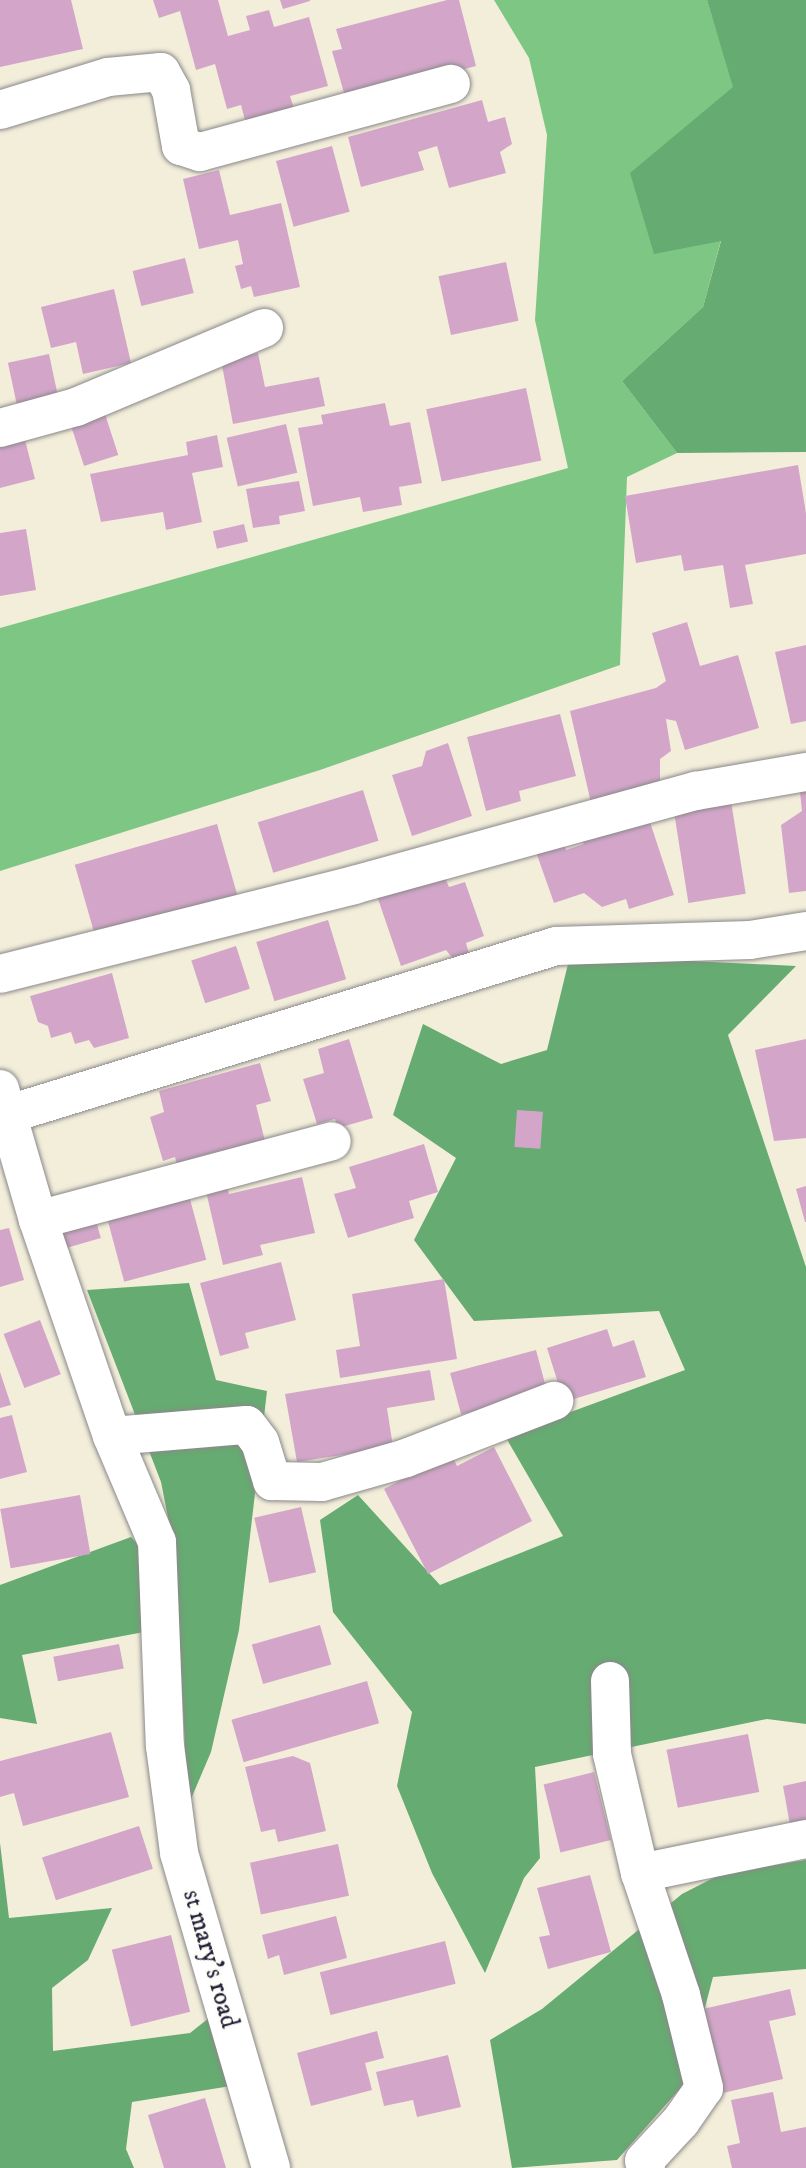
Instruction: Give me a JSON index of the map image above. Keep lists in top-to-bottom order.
{
  "streets": {
    "street": ["st mary's road"]
  }
}
